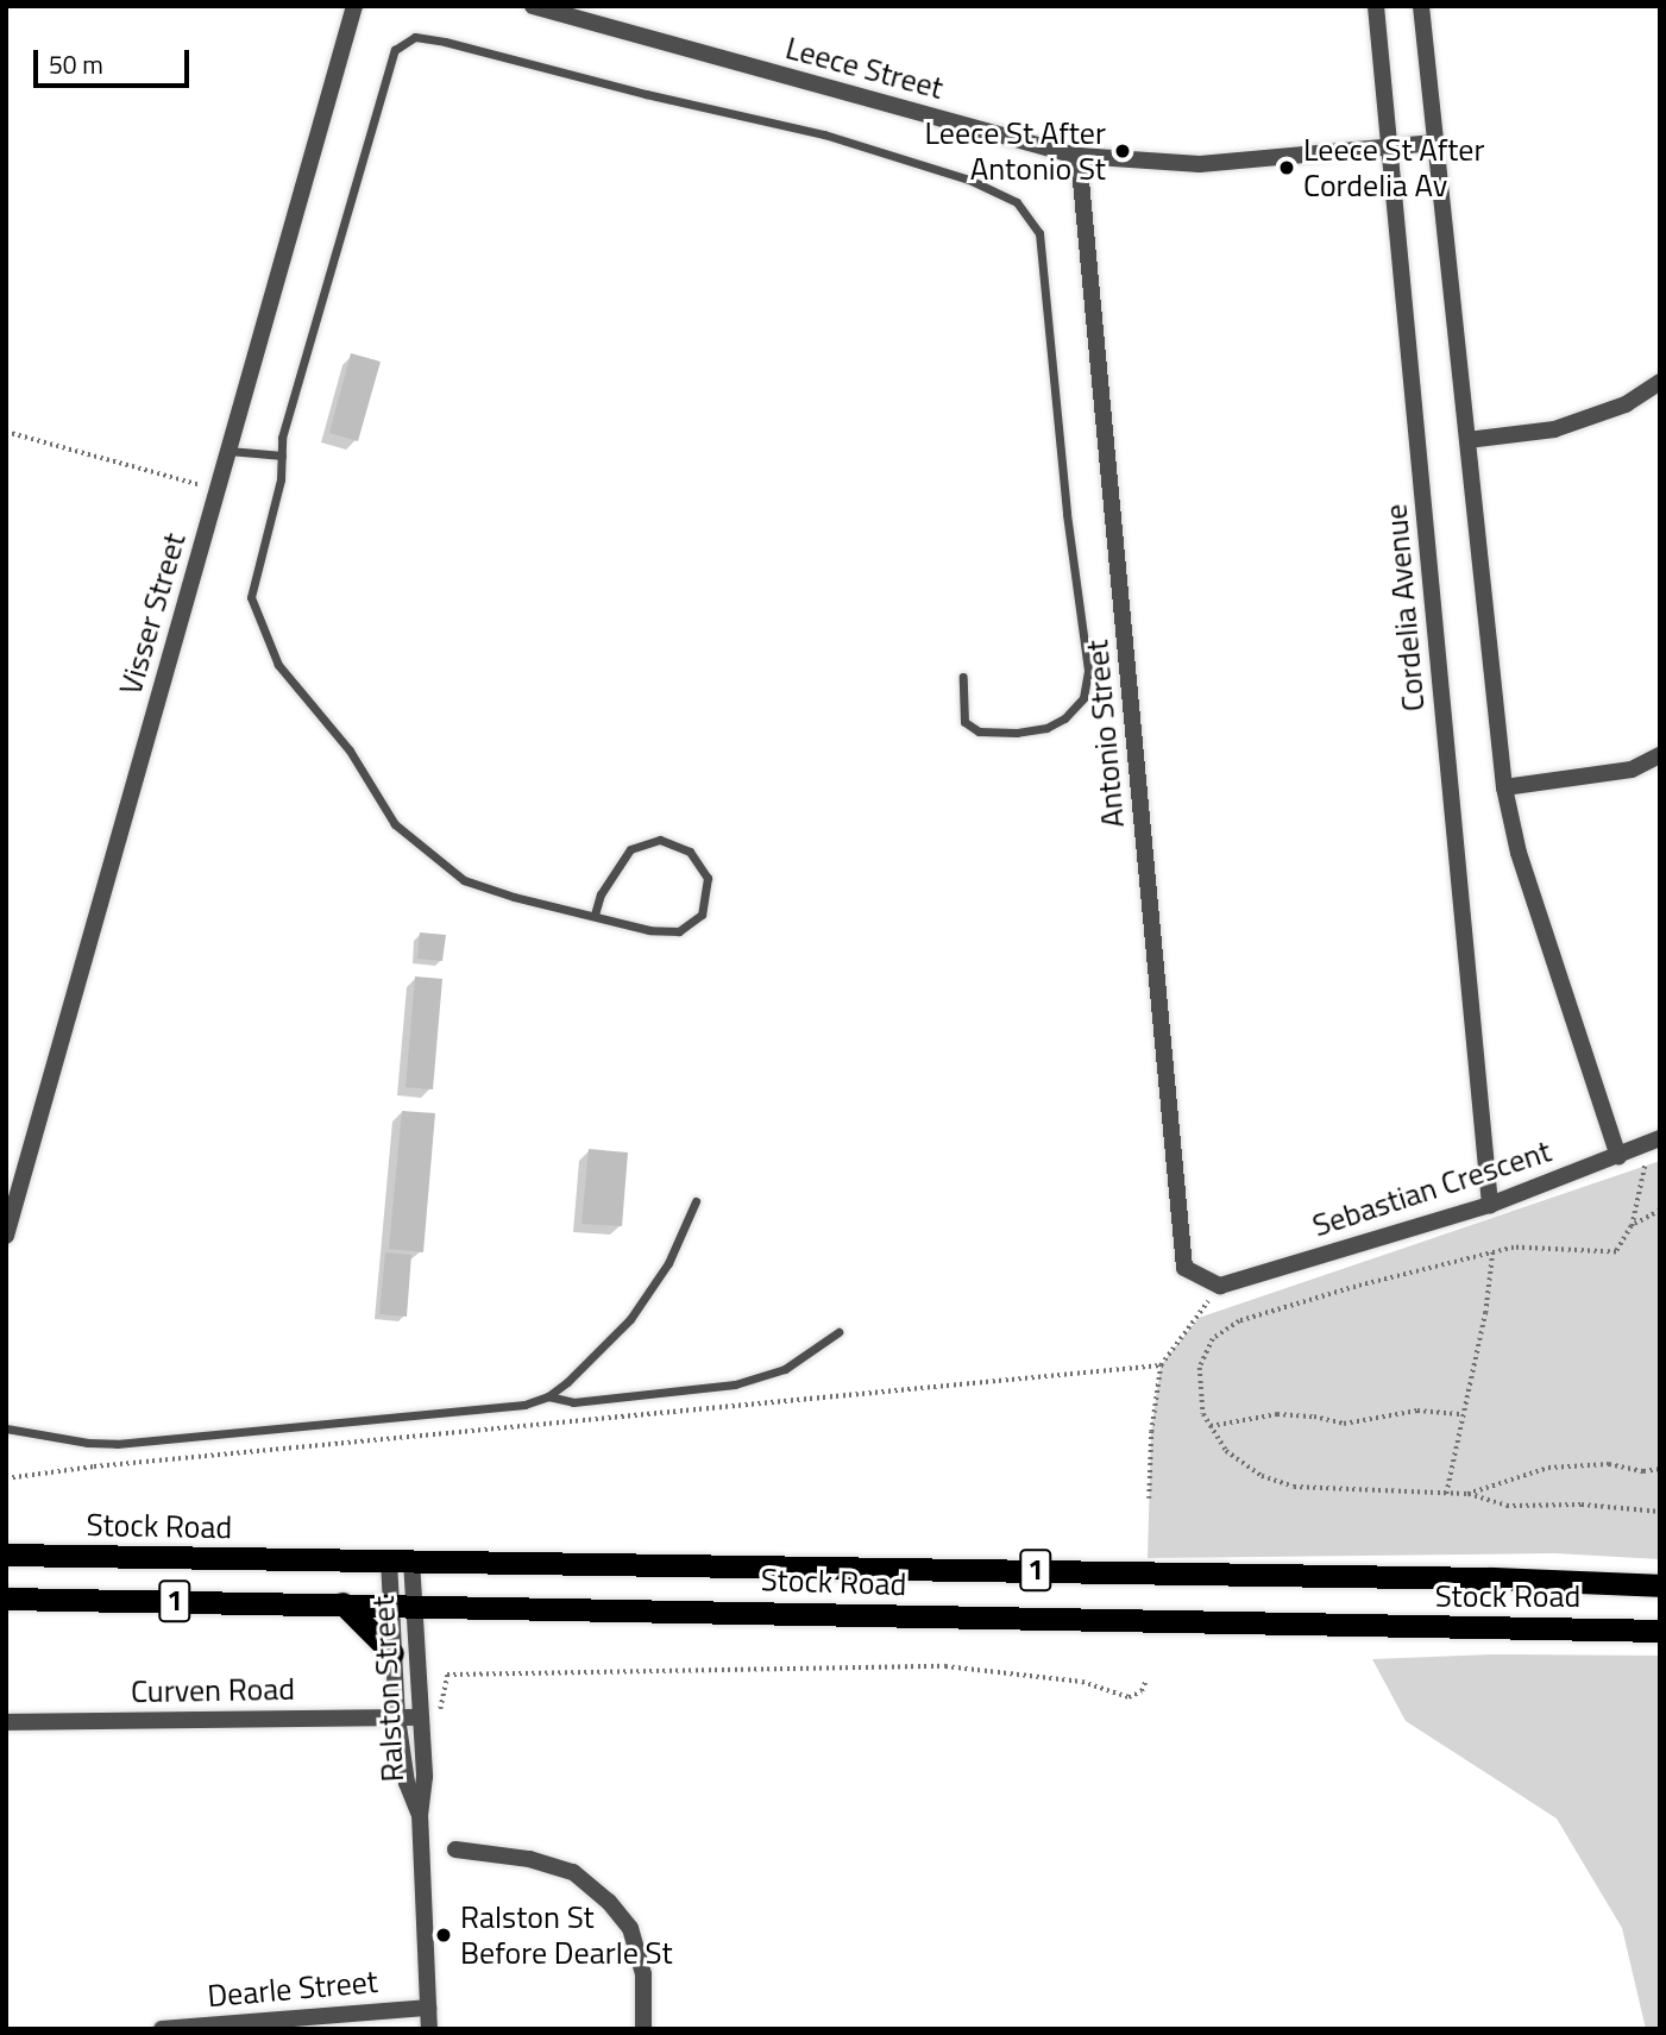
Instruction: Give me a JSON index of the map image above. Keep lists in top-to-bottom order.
{
  "streets": {
    "highway": ["Stock Road", "1"],
    "street": [
      "Leece Street",
      "Cordelia Avenue",
      "Visser Street",
      "Antonio Street",
      "Sebastian Crescent",
      "Ralston Street",
      "Curven Road",
      "Dearle Street"
    ]
  },
  "crossings": [
    ["Leece Street", "Cordelia Avenue"],
    ["Leece Street", "Antonio Street"],
    ["Cordelia Avenue", "Sebastian Crescent"],
    ["Antonio Street", "Sebastian Crescent"],
    ["Stock Road", "Ralston Street"],
    ["Ralston Street", "Curven Road"],
    ["Ralston Street", "Dearle Street"]
  ],
  "places": ["Leece St After Antonio St", "Leece St After Cordelia Av", "Ralston St Before Dearle St"],
  "scale_bar": "50 m"
}
